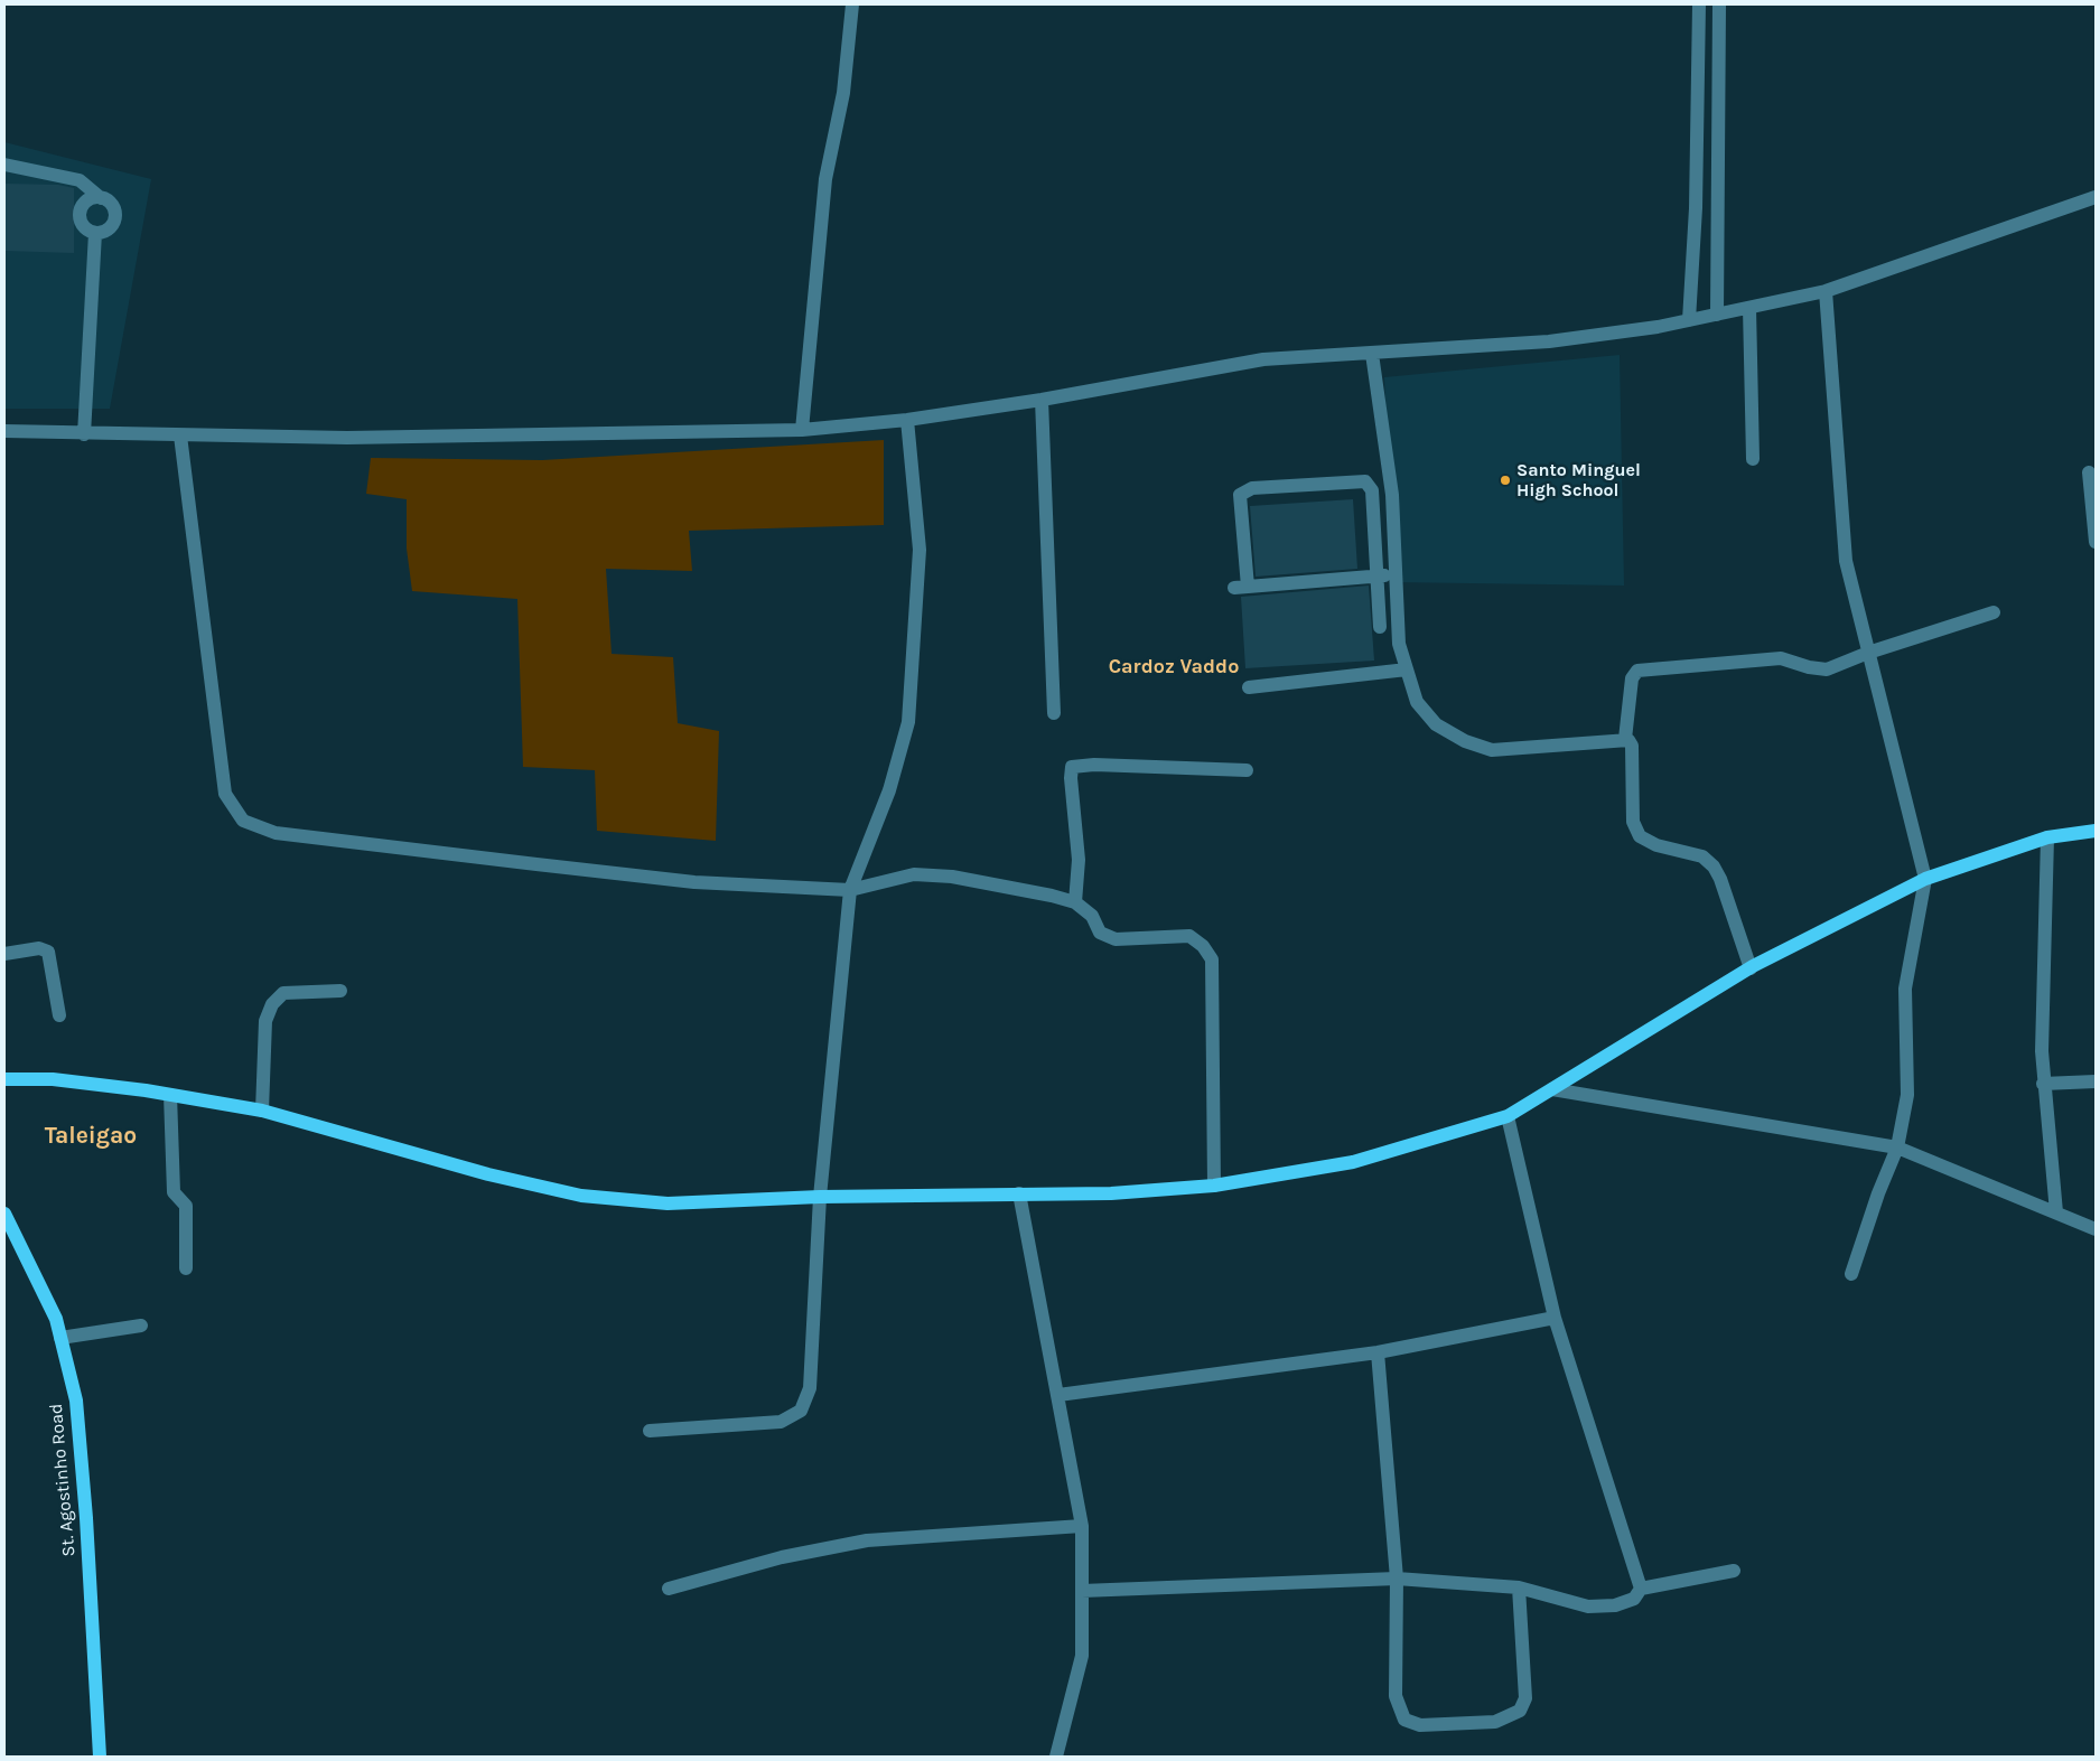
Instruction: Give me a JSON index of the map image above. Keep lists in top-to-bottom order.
{
  "streets": {
    "main road": ["St. Agostinho Road"]
  },
  "districts": ["Cardoz Vaddo", "Taleigao"],
  "places": ["Santo Minguel High School"]
}
